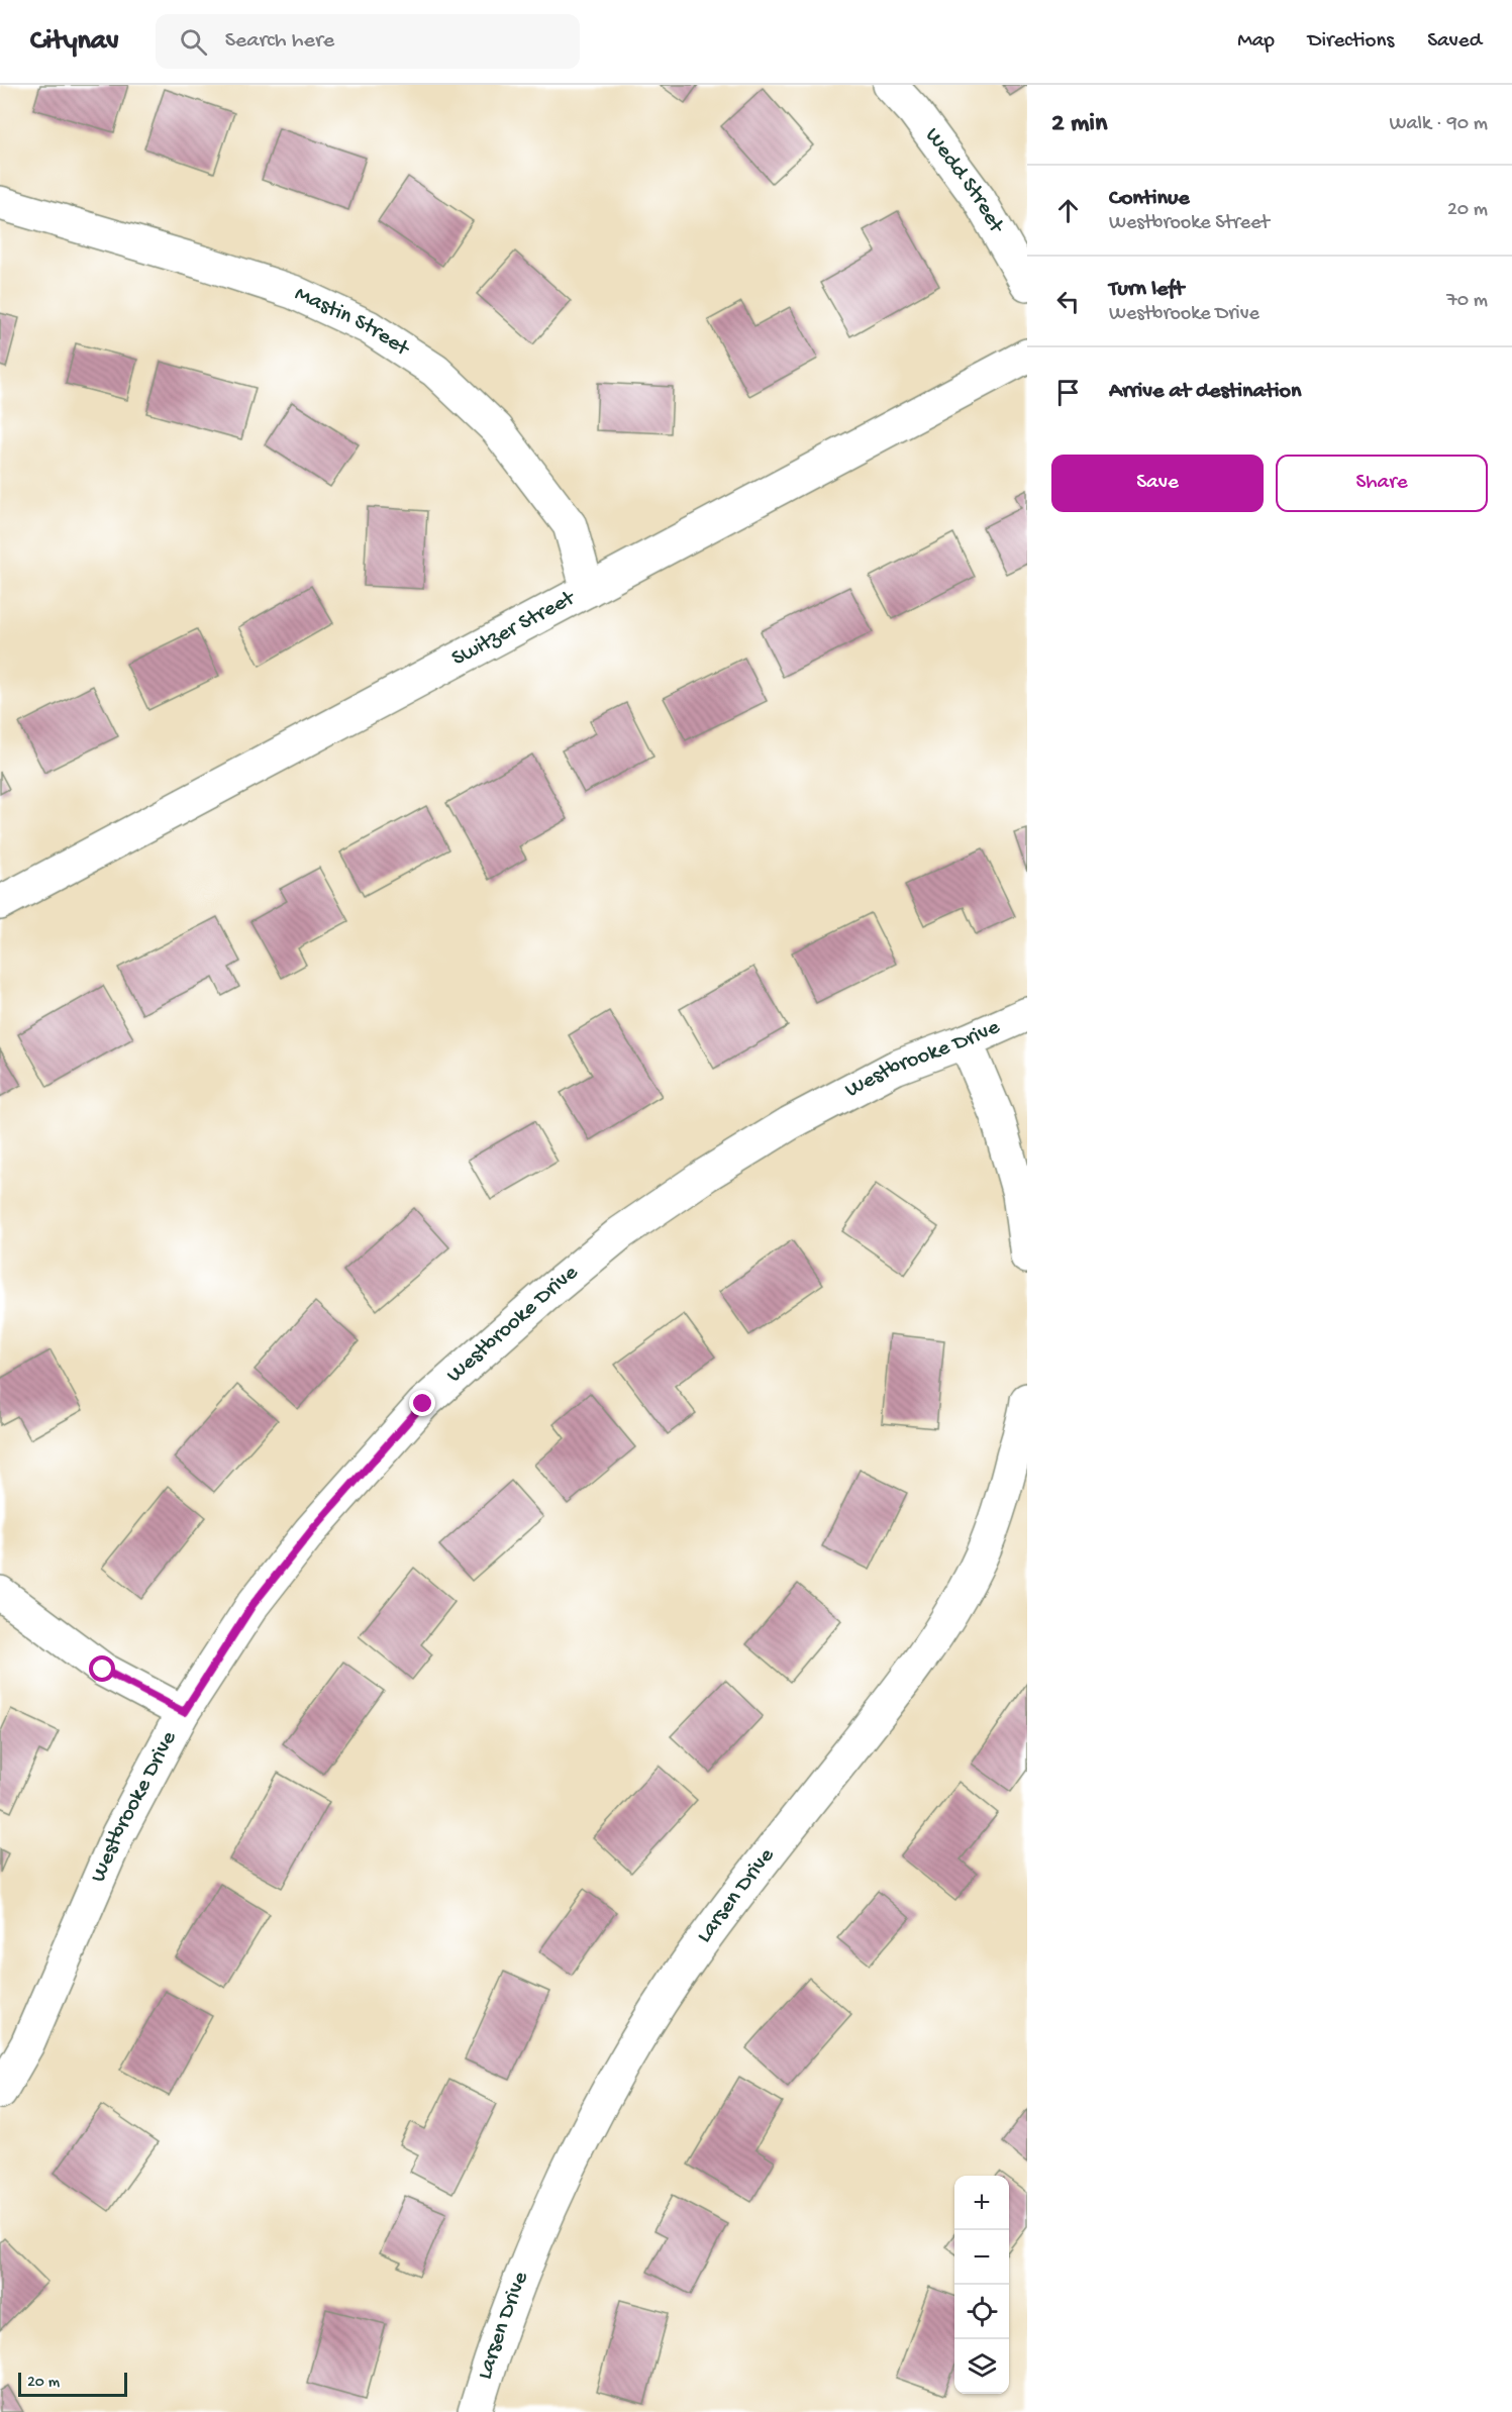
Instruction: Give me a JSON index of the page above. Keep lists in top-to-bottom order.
{
  "streets": {
    "street": [
      "Wedd Street",
      "Mastin Street",
      "Switzer Street",
      "Westbrooke Drive",
      "Larsen Drive"
    ]
  },
  "crossings": [
    ["Mastin Street", "Switzer Street"]
  ],
  "scale_bar": "20 m",
  "page": {
    "header": "Citynav",
    "search": "Search here",
    "nav": ["Map", "Directions", "Saved"],
    "heading": ["2 min", "Walk · 90 m"],
    "list": [
      ["Continue", "Westbrooke Street", "20 m"],
      ["Turn left", "Westbrooke Drive", "70 m"],
      "Arrive at destination"
    ],
    "buttons": ["Save", "Share"],
    "map_buttons": ["+", "−"],
    "scale": "20 m"
  }
}
